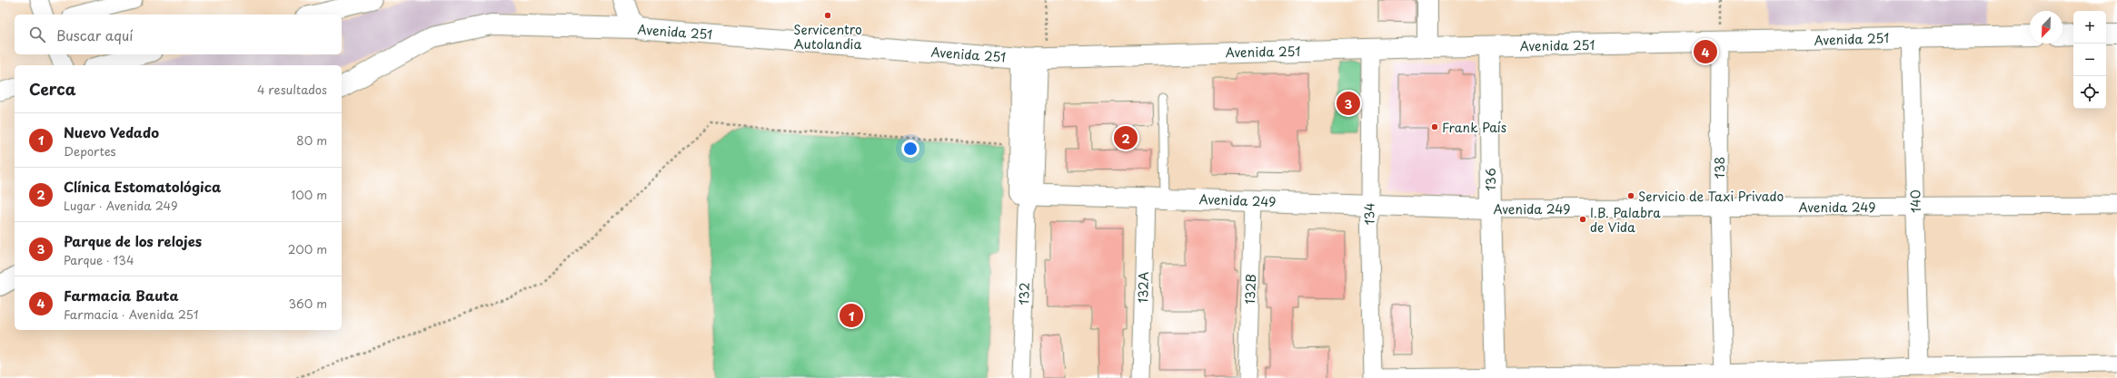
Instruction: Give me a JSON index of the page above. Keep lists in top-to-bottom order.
{
  "streets": {
    "main road": [
      "Avenida 251",
      "136",
      "Avenida 249",
      "132"
    ],
    "street": [
      "138",
      "140",
      "134",
      "132A",
      "132B"
    ]
  },
  "crossings": [
    ["Avenida 251", "138"],
    ["Avenida 251", "136"],
    ["Avenida 251", "140"],
    ["Avenida 251", "134"],
    ["Avenida 251", "132"],
    ["138", "Avenida 249"],
    ["136", "Avenida 249"],
    ["Avenida 249", "140"],
    ["Avenida 249", "134"],
    ["Avenida 249", "132A"],
    ["Avenida 249", "132B"],
    ["Avenida 249", "132"]
  ],
  "places": [
    "Servicentro Autolandia",
    "Frank País",
    "Servicio de Taxi Privado",
    "I.B. Palabra de Vida"
  ],
  "north": "bottom left",
  "page": {
    "map_buttons": ["+", "−"],
    "search": "Buscar aquí",
    "pins": [
      "4",
      "3",
      "2",
      "1"
    ],
    "heading": ["Cerca", "4 resultados"],
    "list": [
      {
        "mark": "1",
        "name": "Nuevo Vedado",
        "note": "Deportes",
        "value": "80 m"
      },
      {
        "mark": "2",
        "name": "Clínica Estomatológica",
        "note": "Lugar · Avenida 249",
        "value": "100 m"
      },
      {
        "mark": "3",
        "name": "Parque de los relojes",
        "note": "Parque · 134",
        "value": "200 m"
      },
      {
        "mark": "4",
        "name": "Farmacia Bauta",
        "note": "Farmacia · Avenida 251",
        "value": "360 m"
      }
    ]
  }
}
